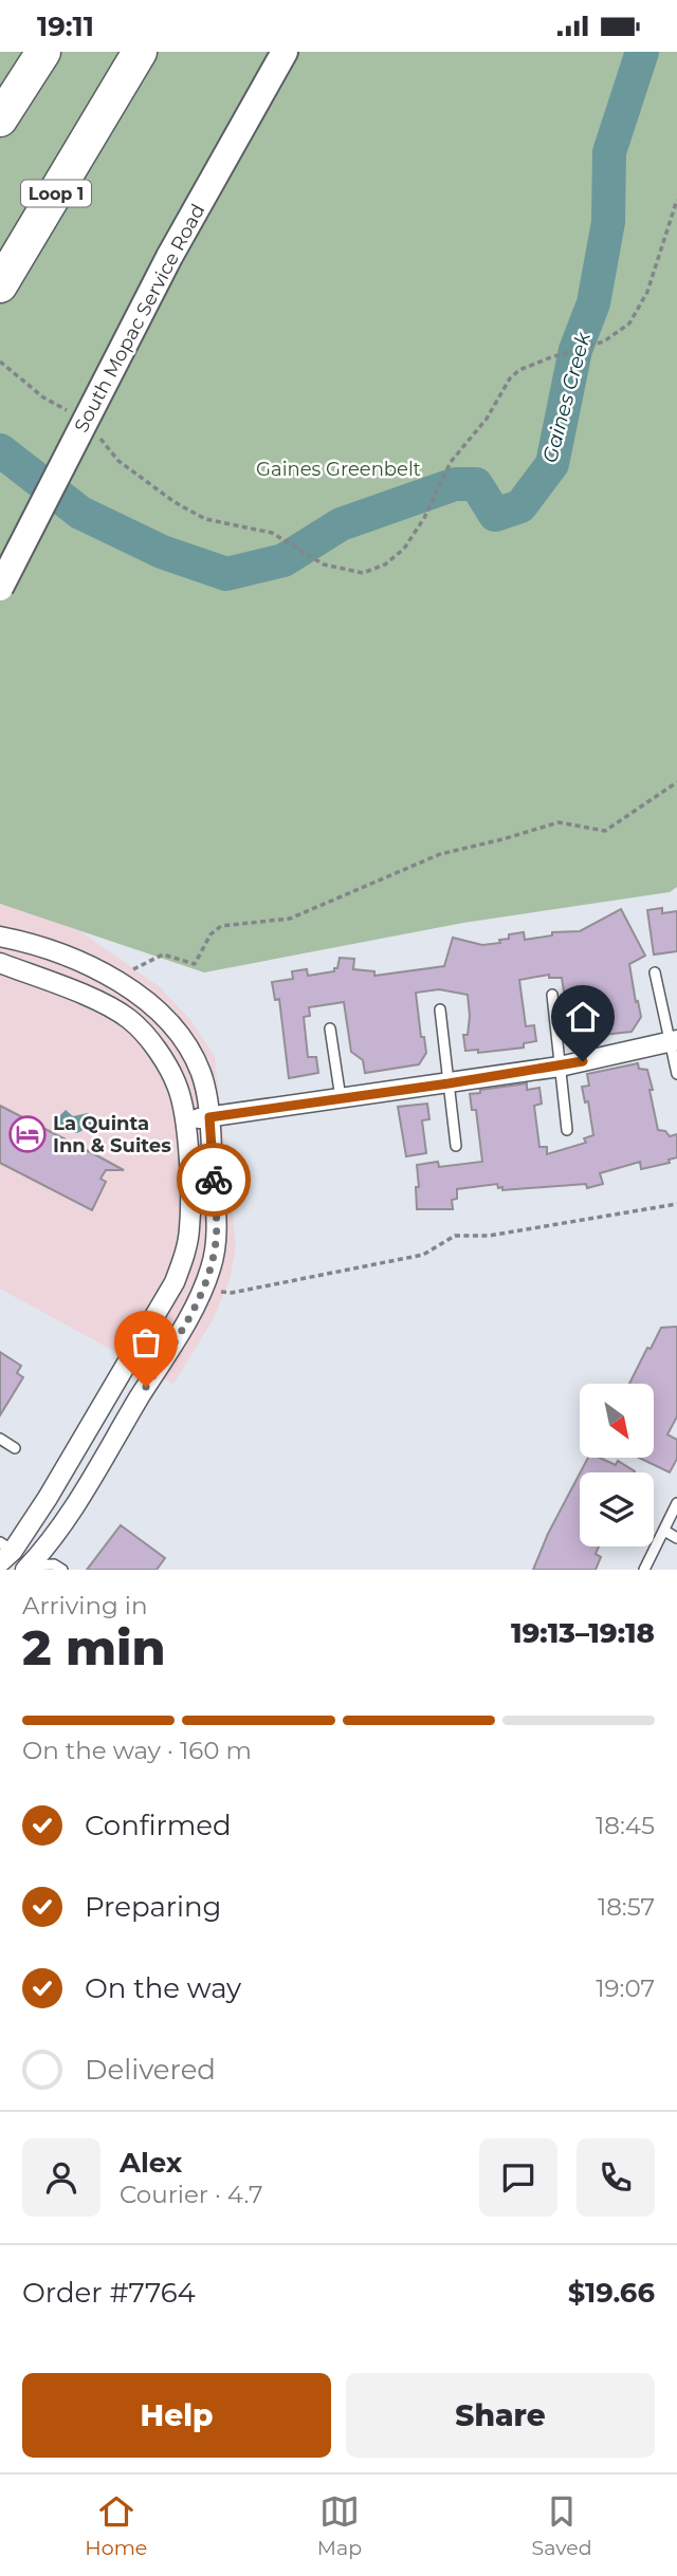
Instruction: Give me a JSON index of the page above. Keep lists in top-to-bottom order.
{
  "streets": {
    "highway": ["Loop 1"],
    "main road": ["South Mopac Service Road"]
  },
  "water": ["Gaines Creek"],
  "parks": ["Gaines Greenbelt"],
  "places": {
    "hotel": ["La Quinta Inn & Suites"]
  },
  "north": "bottom right",
  "page": {
    "status": "19:11",
    "heading": ["2 min", "Arriving in", "19:13–19:18"],
    "panel": [
      "Alex",
      "Courier · 4.7",
      "Order #7764",
      "$19.66"
    ],
    "bar": "On the way · 160 m",
    "list": [
      ["Confirmed", "18:45"],
      ["Preparing", "18:57"],
      ["On the way", "19:07"],
      "Delivered"
    ],
    "buttons": ["Help", "Share"],
    "tabs": ["Home", "Map", "Saved"]
  }
}
